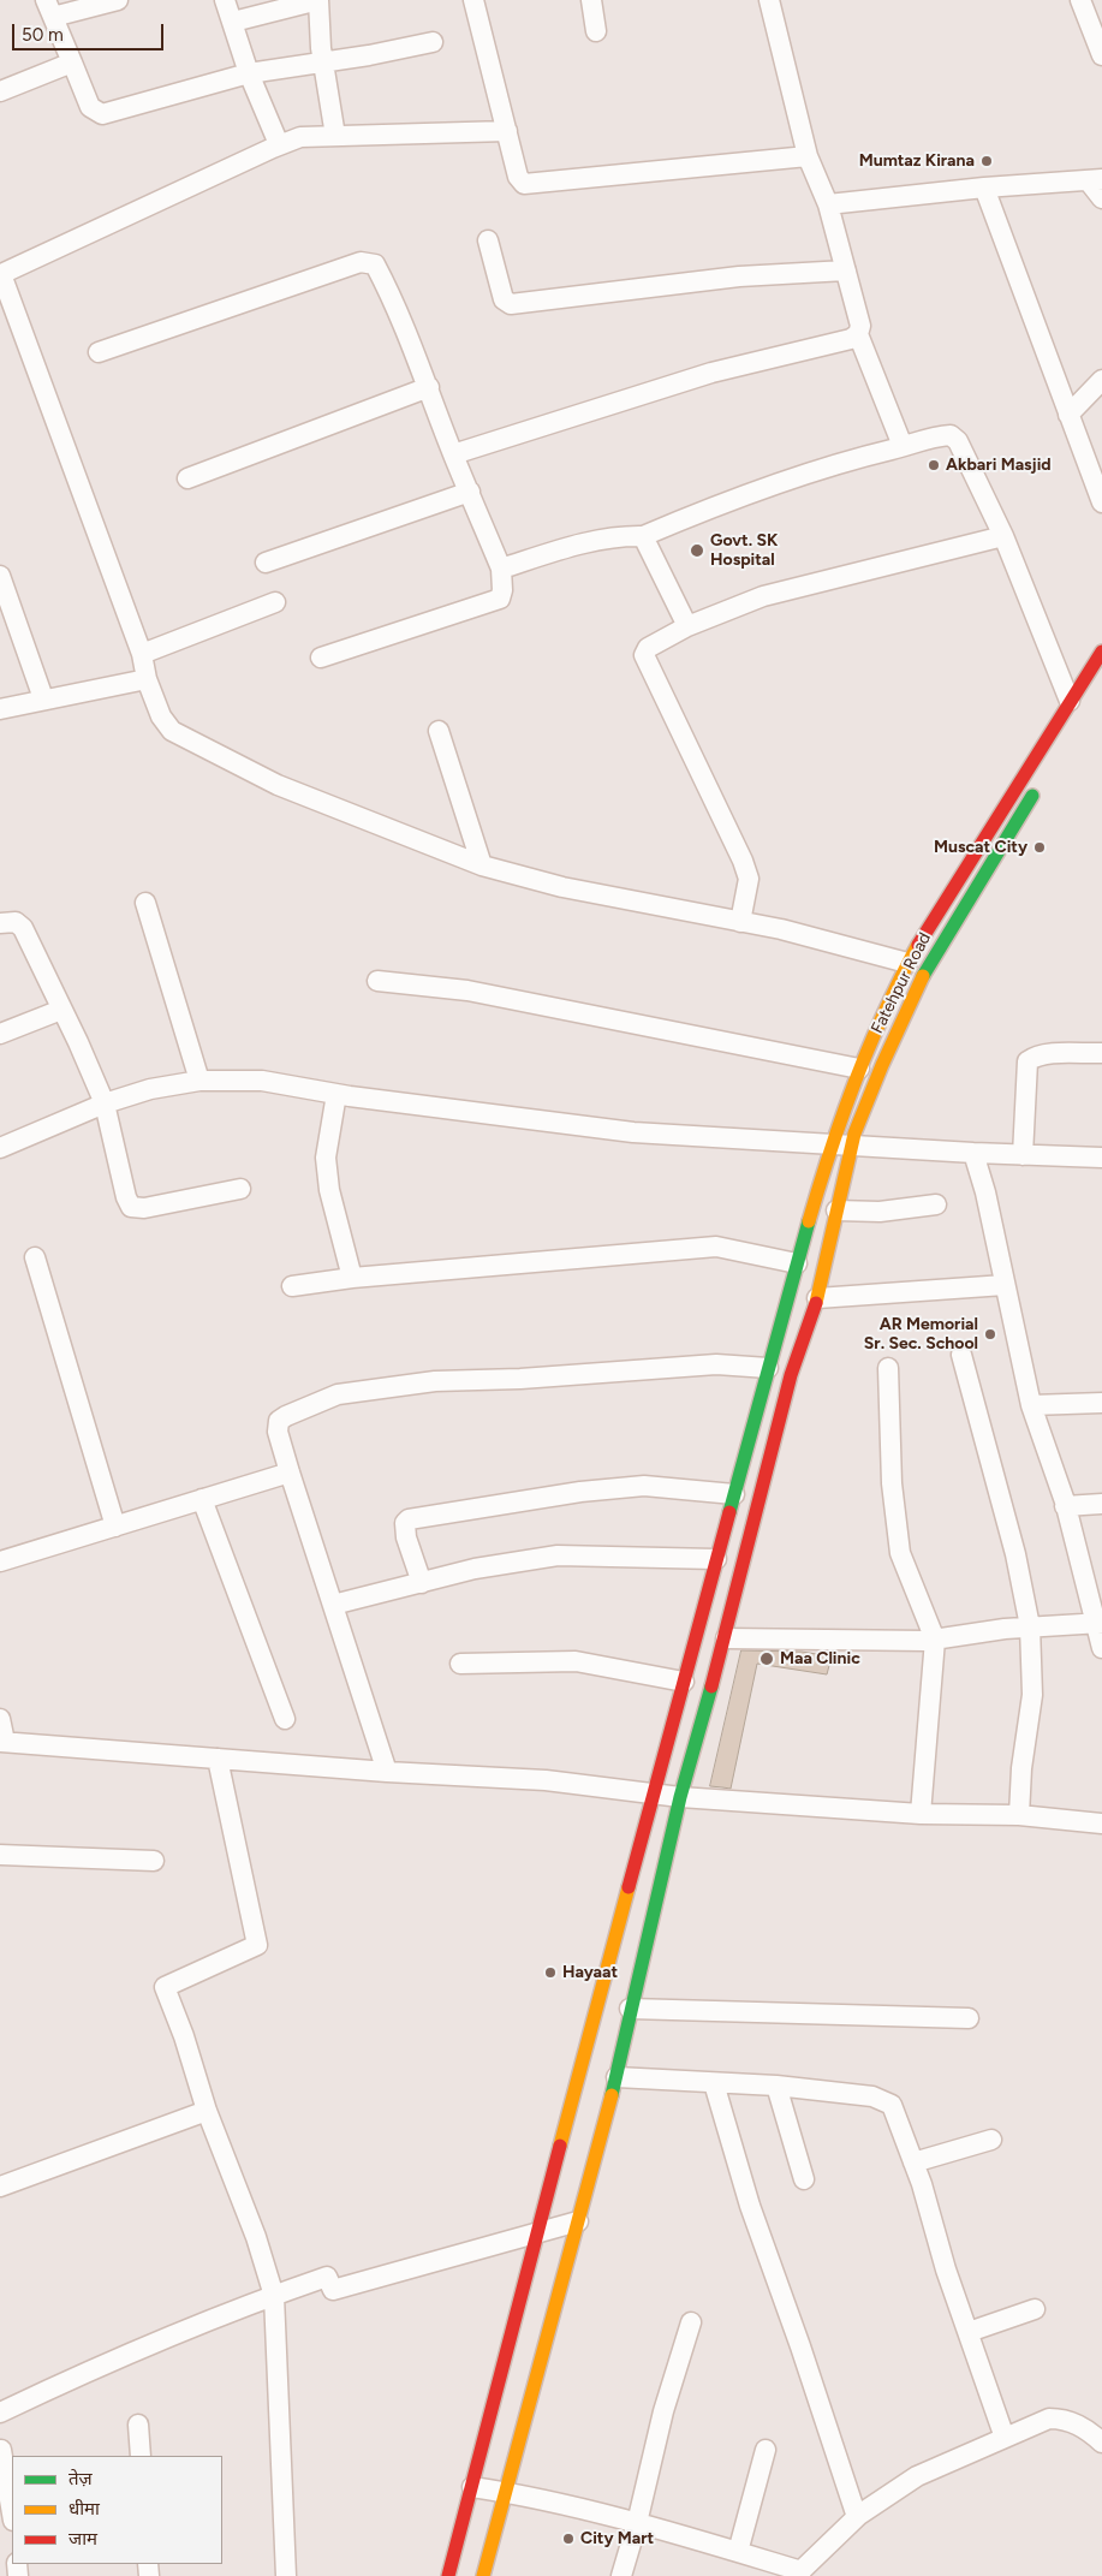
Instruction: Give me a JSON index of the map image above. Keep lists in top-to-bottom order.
{
  "streets": {
    "street": ["Fatehpur Road"]
  },
  "places": [
    "Mumtaz Kirana",
    "Akbari Masjid",
    "Govt. SK Hospital",
    "Muscat City",
    "AR Memorial Sr. Sec. School",
    "Maa Clinic",
    "Hayaat",
    "City Mart"
  ],
  "legend": ["तेज़", "धीमा", "जाम"],
  "scale_bar": "50 m"
}
